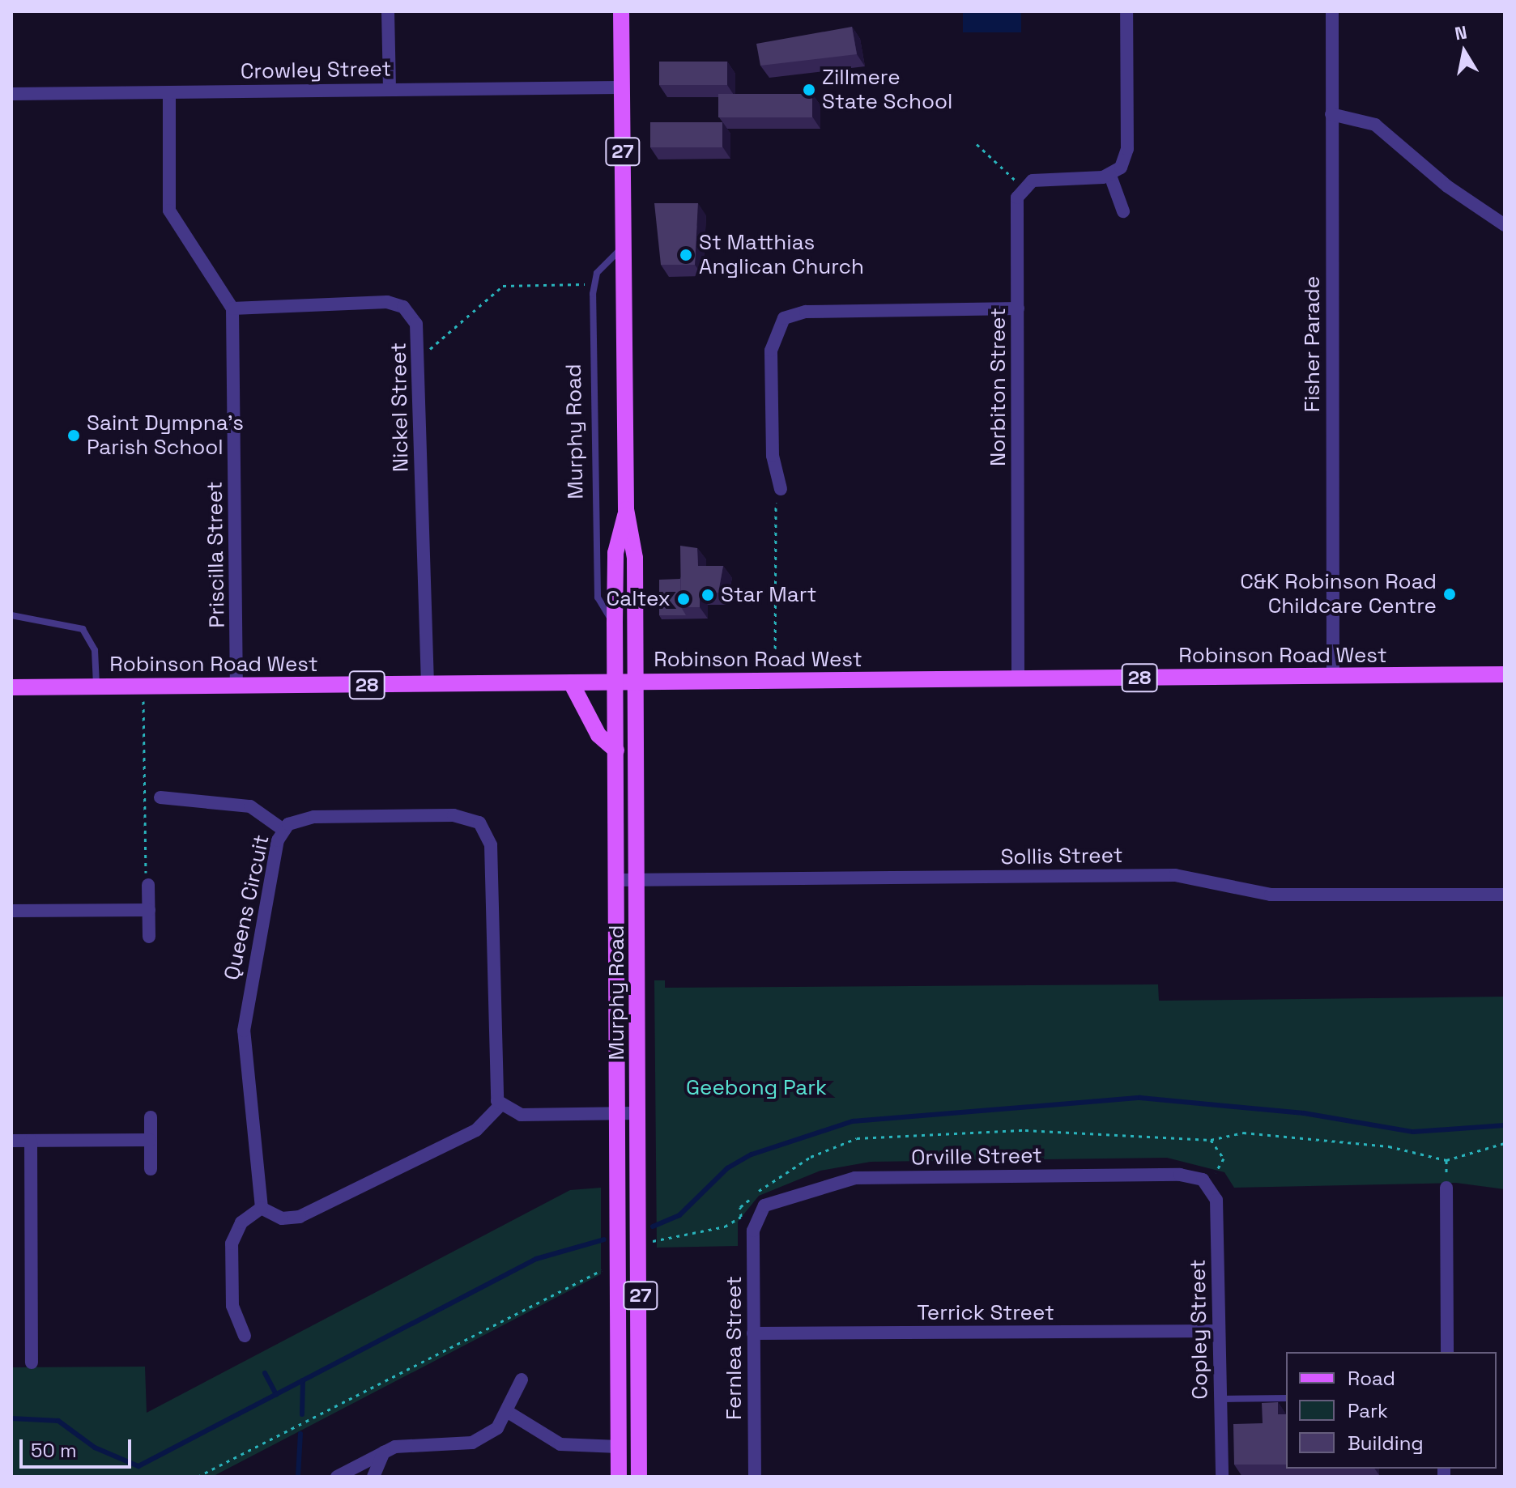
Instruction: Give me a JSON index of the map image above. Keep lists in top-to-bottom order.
{
  "streets": {
    "main road": [
      "27",
      "Murphy Road",
      "Robinson Road West",
      "28"
    ],
    "street": [
      "Crowley Street",
      "Fisher Parade",
      "Norbiton Street",
      "Nickel Street",
      "Priscilla Street",
      "Sollis Street",
      "Queens Circuit",
      "Orville Street",
      "Terrick Street",
      "Copley Street",
      "Fernlea Street"
    ]
  },
  "crossings": [
    ["Crowley Street", "Murphy Road"],
    ["Fisher Parade", "Robinson Road West"],
    ["Norbiton Street", "Robinson Road West"],
    ["Nickel Street", "Priscilla Street"],
    ["Nickel Street", "Robinson Road West"],
    ["Murphy Road", "Robinson Road West"],
    ["Murphy Road", "Sollis Street"],
    ["Priscilla Street", "Robinson Road West"],
    ["Orville Street", "Copley Street"],
    ["Orville Street", "Fernlea Street"],
    ["Terrick Street", "Copley Street"],
    ["Terrick Street", "Fernlea Street"]
  ],
  "parks": ["Geebong Park"],
  "places": [
    "Zillmere State School",
    "St Matthias Anglican Church",
    "Saint Dympna's Parish School",
    "C&K Robinson Road Childcare Centre",
    "Star Mart",
    "Caltex"
  ],
  "legend": ["Road", "Park", "Building"],
  "scale_bar": "50 m",
  "north": "top"
}
